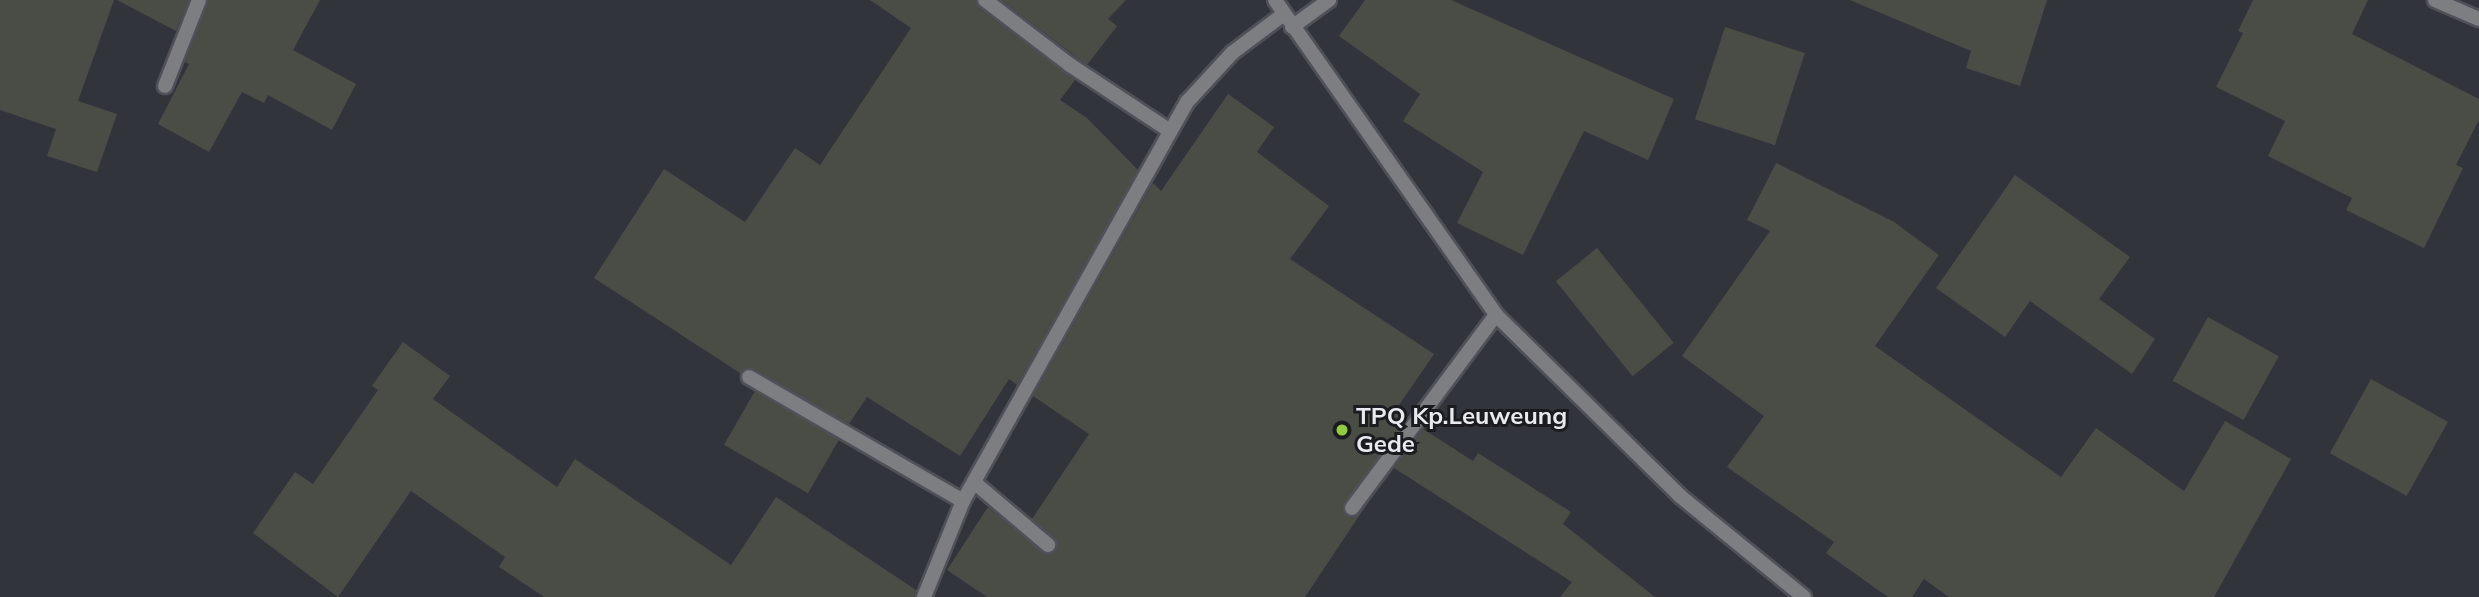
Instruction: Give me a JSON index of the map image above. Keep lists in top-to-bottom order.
{
  "places": ["TPQ Kp.Leuweung Gede"]
}
